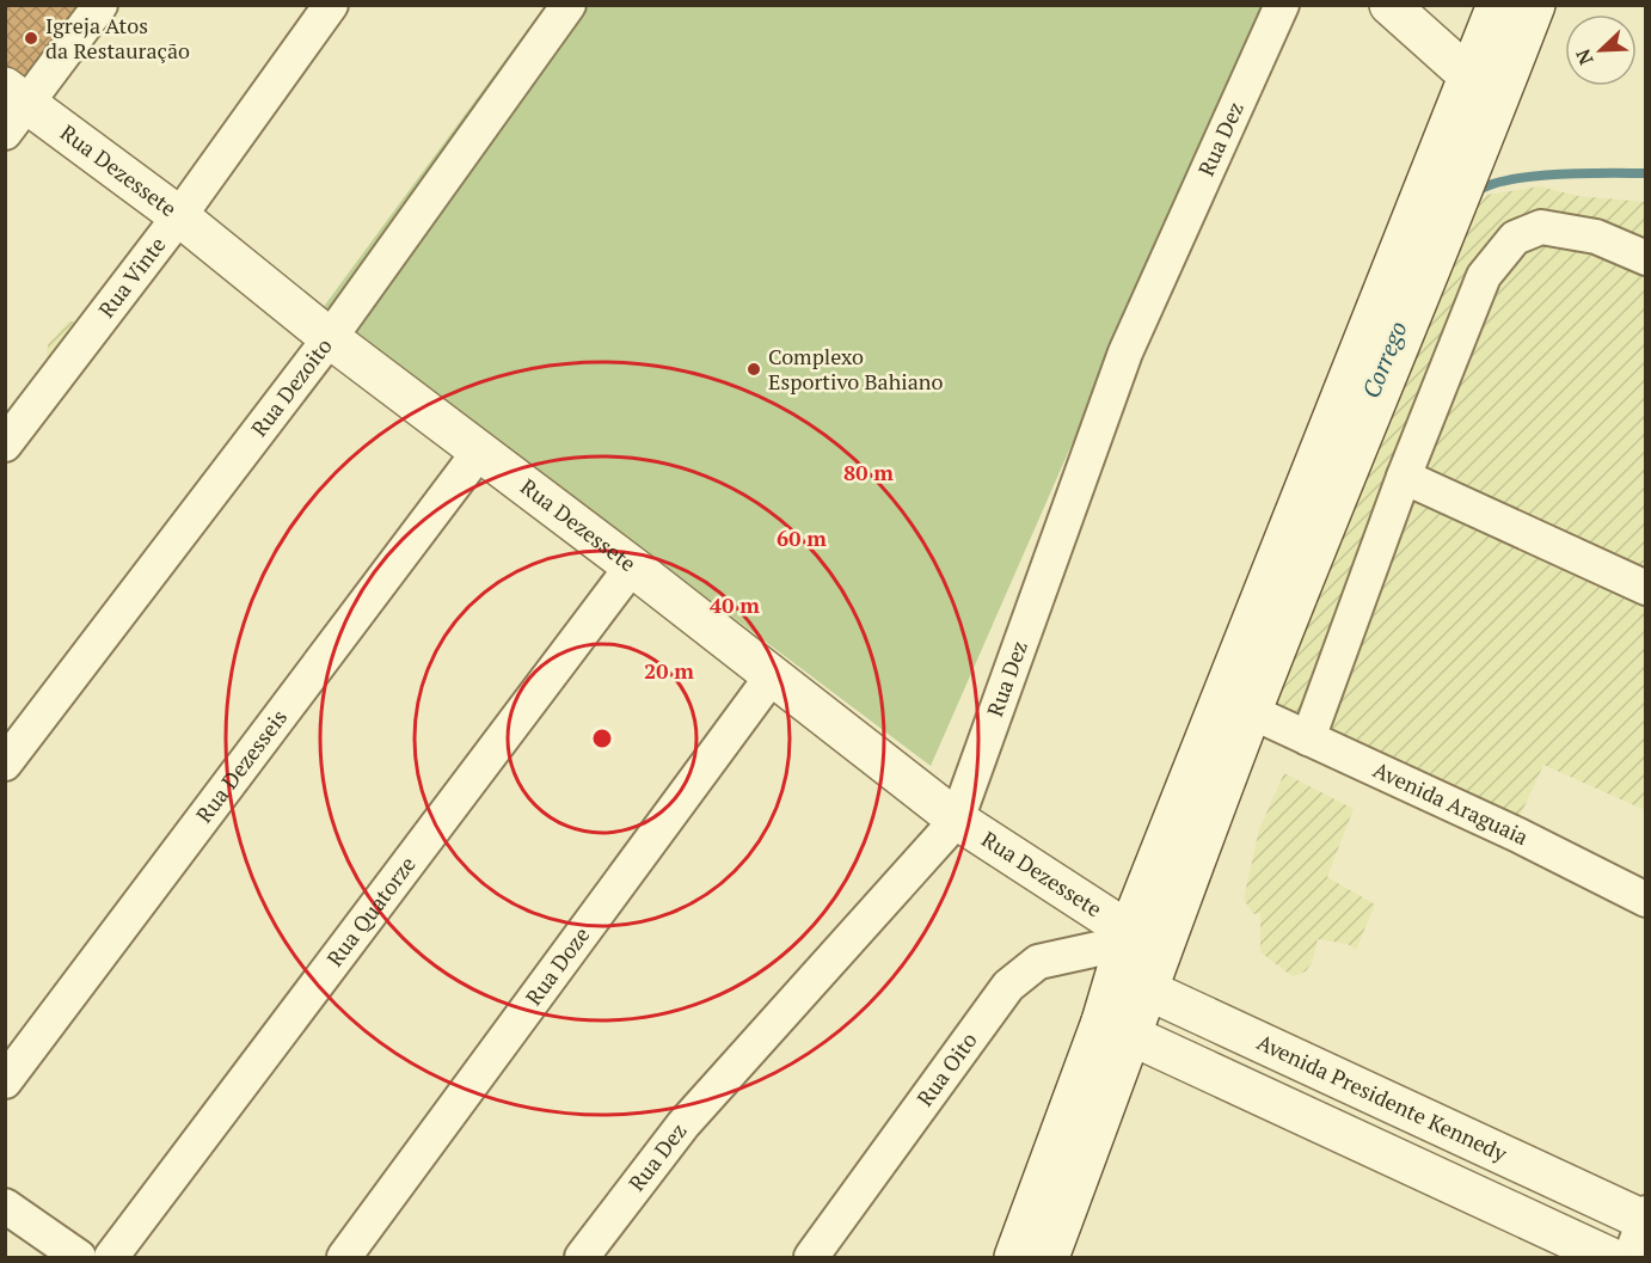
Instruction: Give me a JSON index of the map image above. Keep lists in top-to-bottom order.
{
  "streets": {
    "street": [
      "Rua Dez",
      "Rua Dezessete",
      "Rua Vinte",
      "Rua Dezoito",
      "Rua Dezesseis",
      "Avenida Araguaia",
      "Rua Quatorze",
      "Rua Doze",
      "Rua Oito",
      "Avenida Presidente Kennedy"
    ]
  },
  "crossings": [
    ["Rua Dez", "Rua Dezessete"],
    ["Rua Dezessete", "Rua Vinte"],
    ["Rua Dezessete", "Rua Dezoito"],
    ["Rua Dezessete", "Rua Dezesseis"],
    ["Rua Dezessete", "Rua Quatorze"],
    ["Rua Dezessete", "Rua Doze"],
    ["Rua Dezessete", "Rua Oito"],
    ["Rua Dezessete", "Avenida Presidente Kennedy"],
    ["Rua Oito", "Avenida Presidente Kennedy"]
  ],
  "water": ["Corrego"],
  "places": ["Igreja Atos da Restauração", "Complexo Esportivo Bahiano"],
  "north": "bottom left",
  "rings": [
    "80 m",
    "60 m",
    "40 m",
    "20 m"
  ]
}
